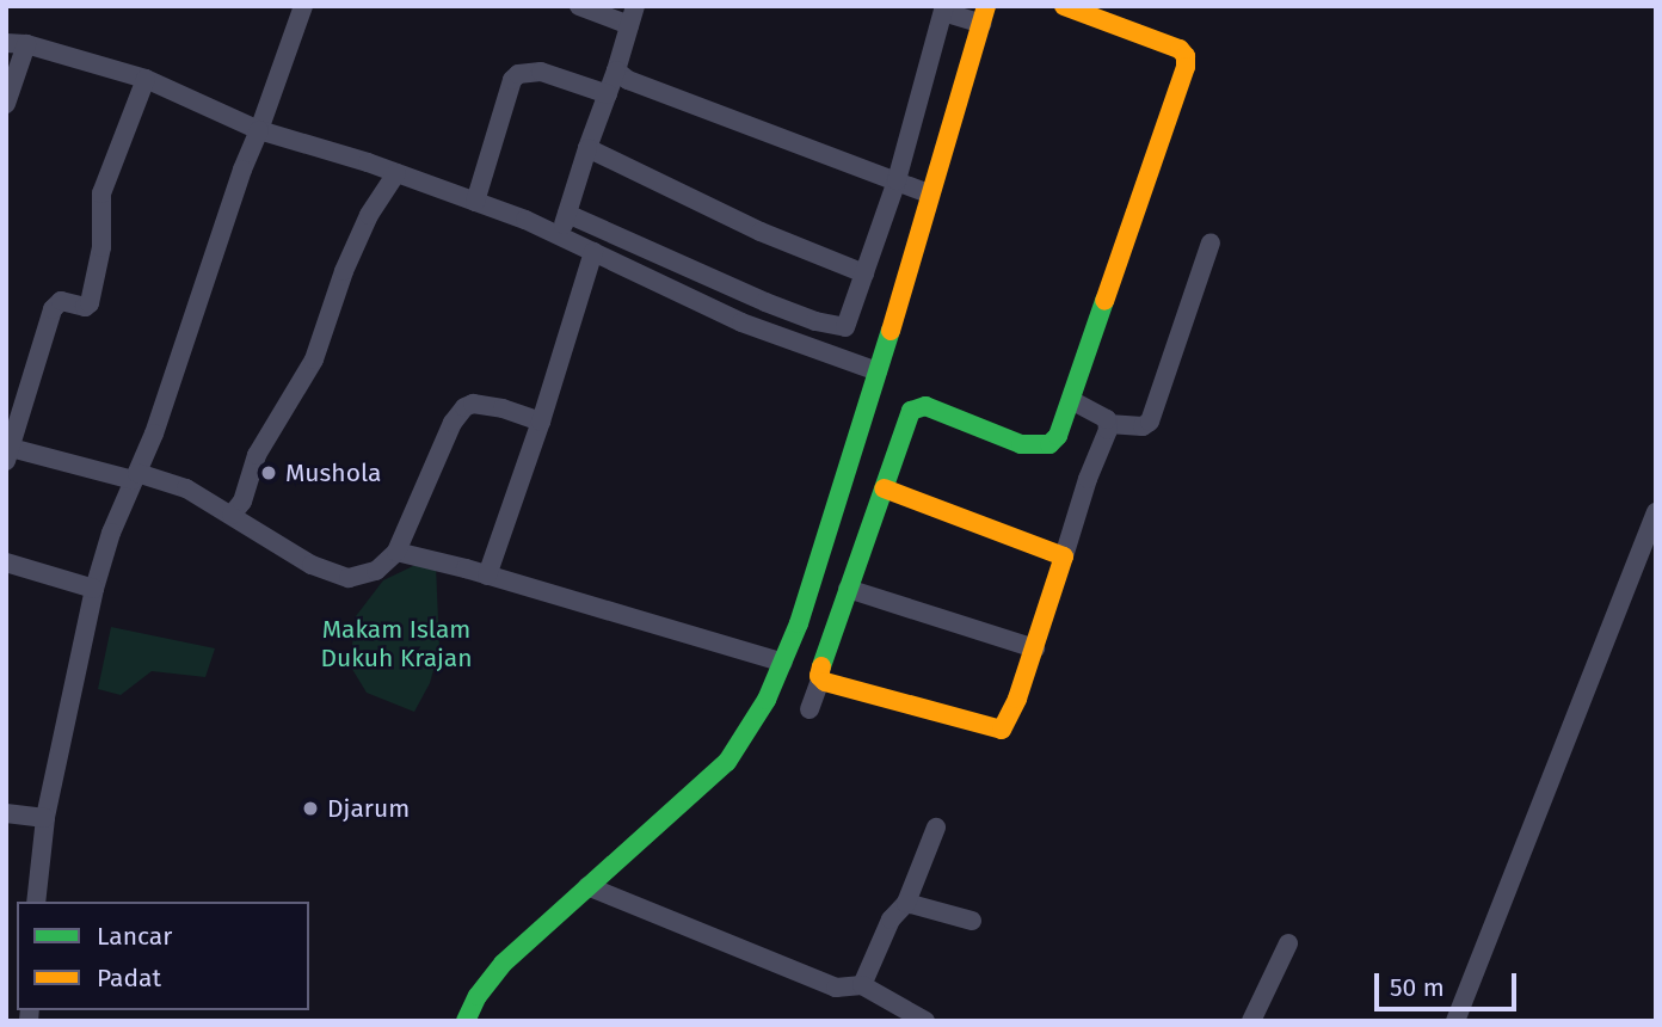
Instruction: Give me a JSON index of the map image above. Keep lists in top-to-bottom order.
{
  "parks": ["Makam Islam Dukuh Krajan"],
  "places": ["Mushola", "Djarum"],
  "legend": ["Lancar", "Padat"],
  "scale_bar": "50 m"
}
